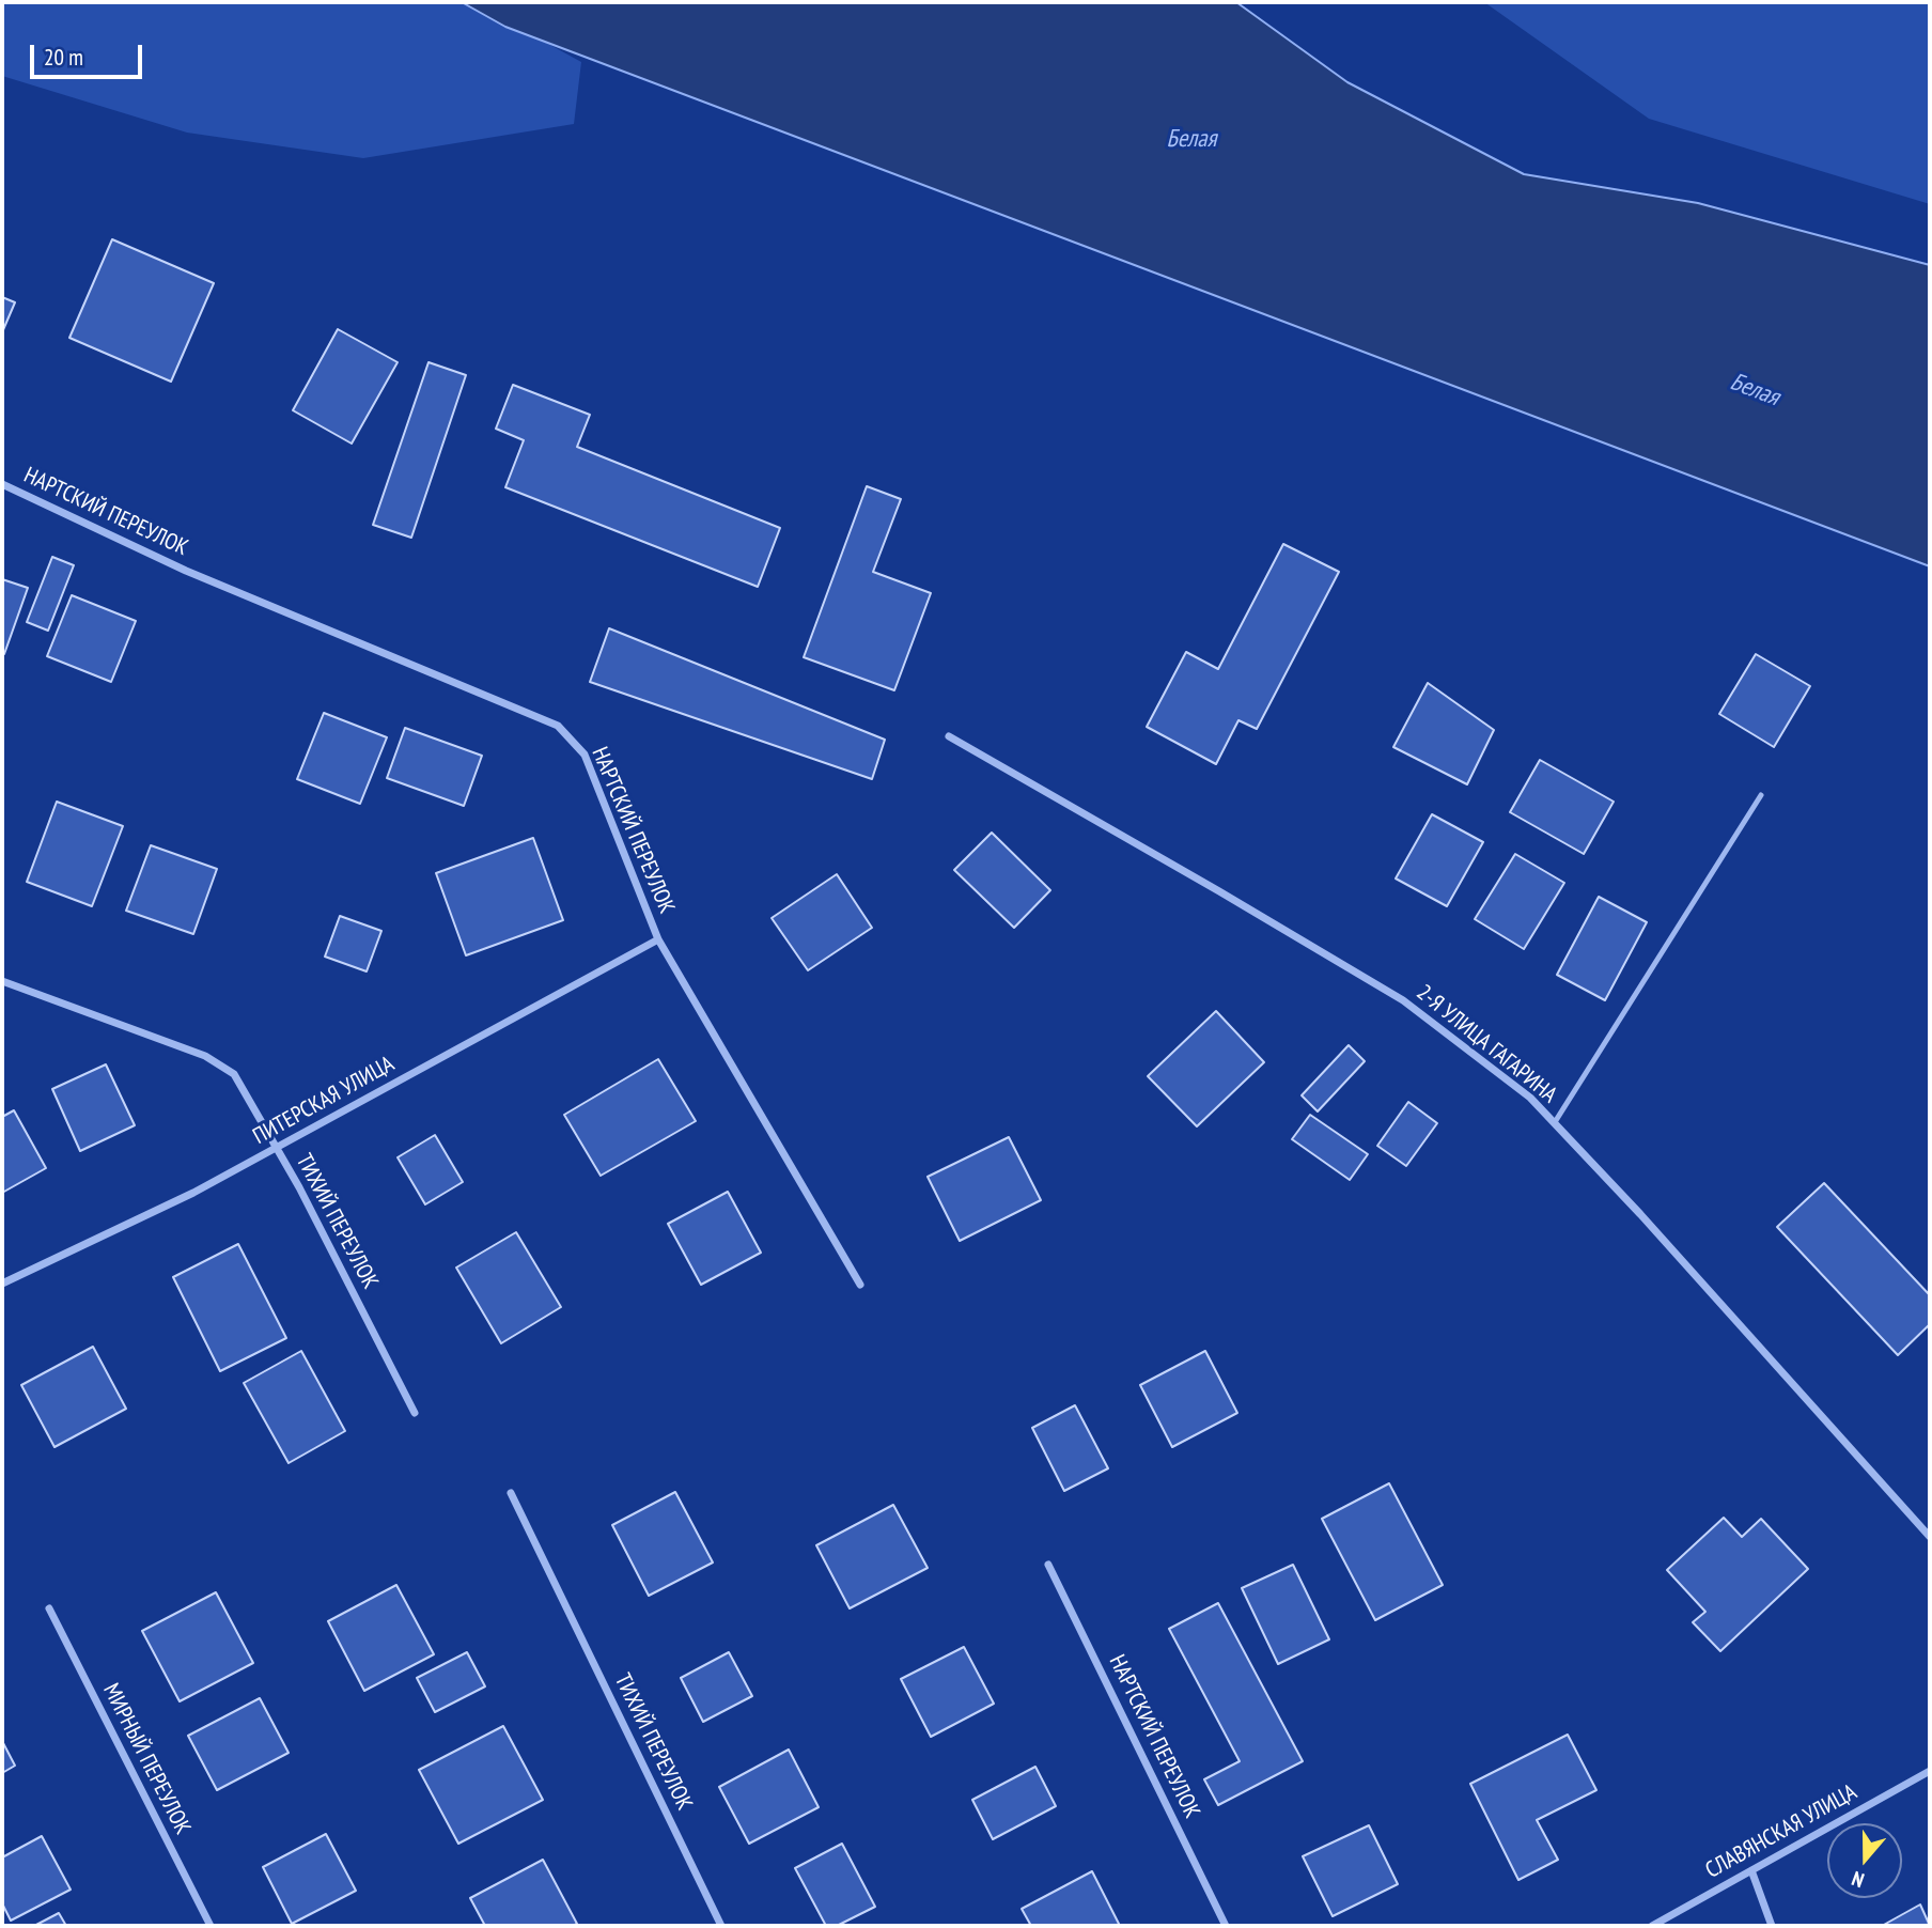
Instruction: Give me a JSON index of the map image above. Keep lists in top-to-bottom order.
{
  "streets": {
    "street": [
      "НАРТСКИЙ ПЕРЕУЛОК",
      "2-Я УЛИЦА ГАГАРИНА",
      "ПИТЕРСКАЯ УЛИЦА",
      "ТИХИЙ ПЕРЕУЛОК",
      "МИРНЫЙ ПЕРЕУЛОК",
      "СЛАВЯНСКАЯ УЛИЦА"
    ]
  },
  "crossings": [
    ["НАРТСКИЙ ПЕРЕУЛОК", "ПИТЕРСКАЯ УЛИЦА"],
    ["ПИТЕРСКАЯ УЛИЦА", "ТИХИЙ ПЕРЕУЛОК"]
  ],
  "water": ["Белая"],
  "scale_bar": "20 m",
  "north": "bottom"
}
